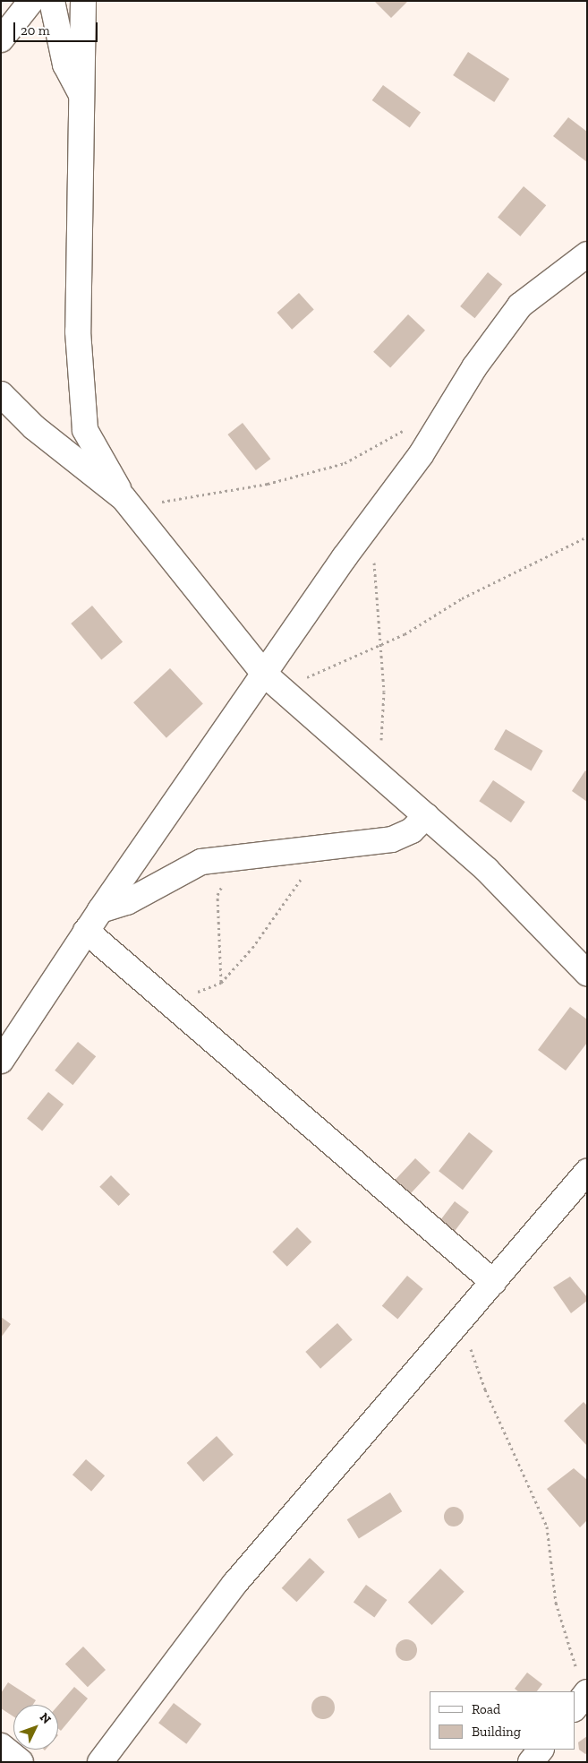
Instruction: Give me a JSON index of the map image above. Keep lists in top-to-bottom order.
{
  "legend": ["Road", "Building"],
  "scale_bar": "20 m",
  "north": "top right"
}
